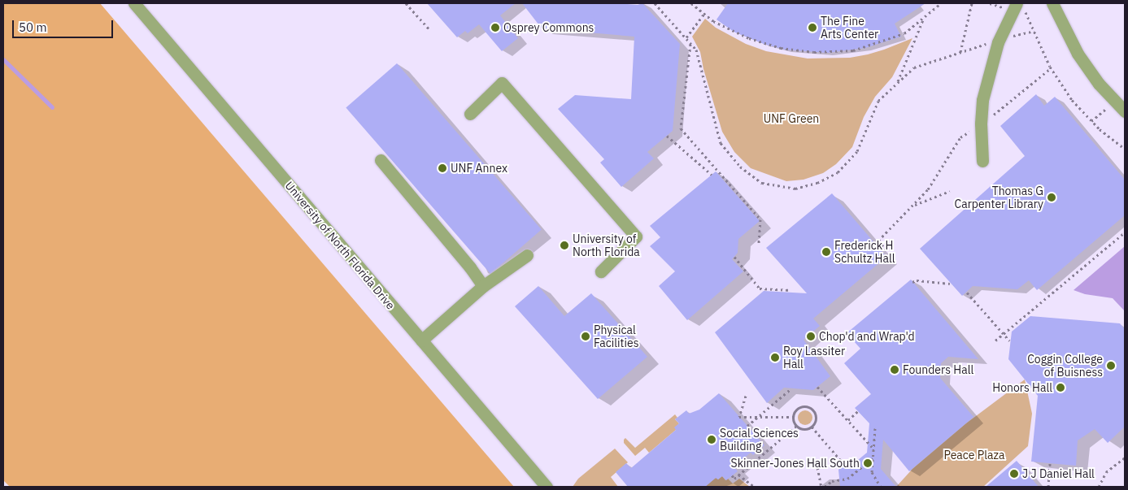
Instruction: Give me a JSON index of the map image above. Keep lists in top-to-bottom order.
{
  "streets": {
    "street": ["University of North Florida Drive"]
  },
  "parks": ["UNF Green", "Peace Plaza"],
  "places": [
    "Osprey Commons",
    "The Fine Arts Center",
    "UNF Annex",
    "Thomas G Carpenter Library",
    "University of North Florida",
    "Frederick H Schultz Hall",
    "Physical Facilities",
    "Chop'd and Wrap'd",
    "Roy Lassiter Hall",
    "Coggin College of Buisness",
    "Founders Hall",
    "Honors Hall",
    "Social Sciences Building",
    "Skinner-Jones Hall South",
    "J J Daniel Hall"
  ],
  "scale_bar": "50 m"
}
